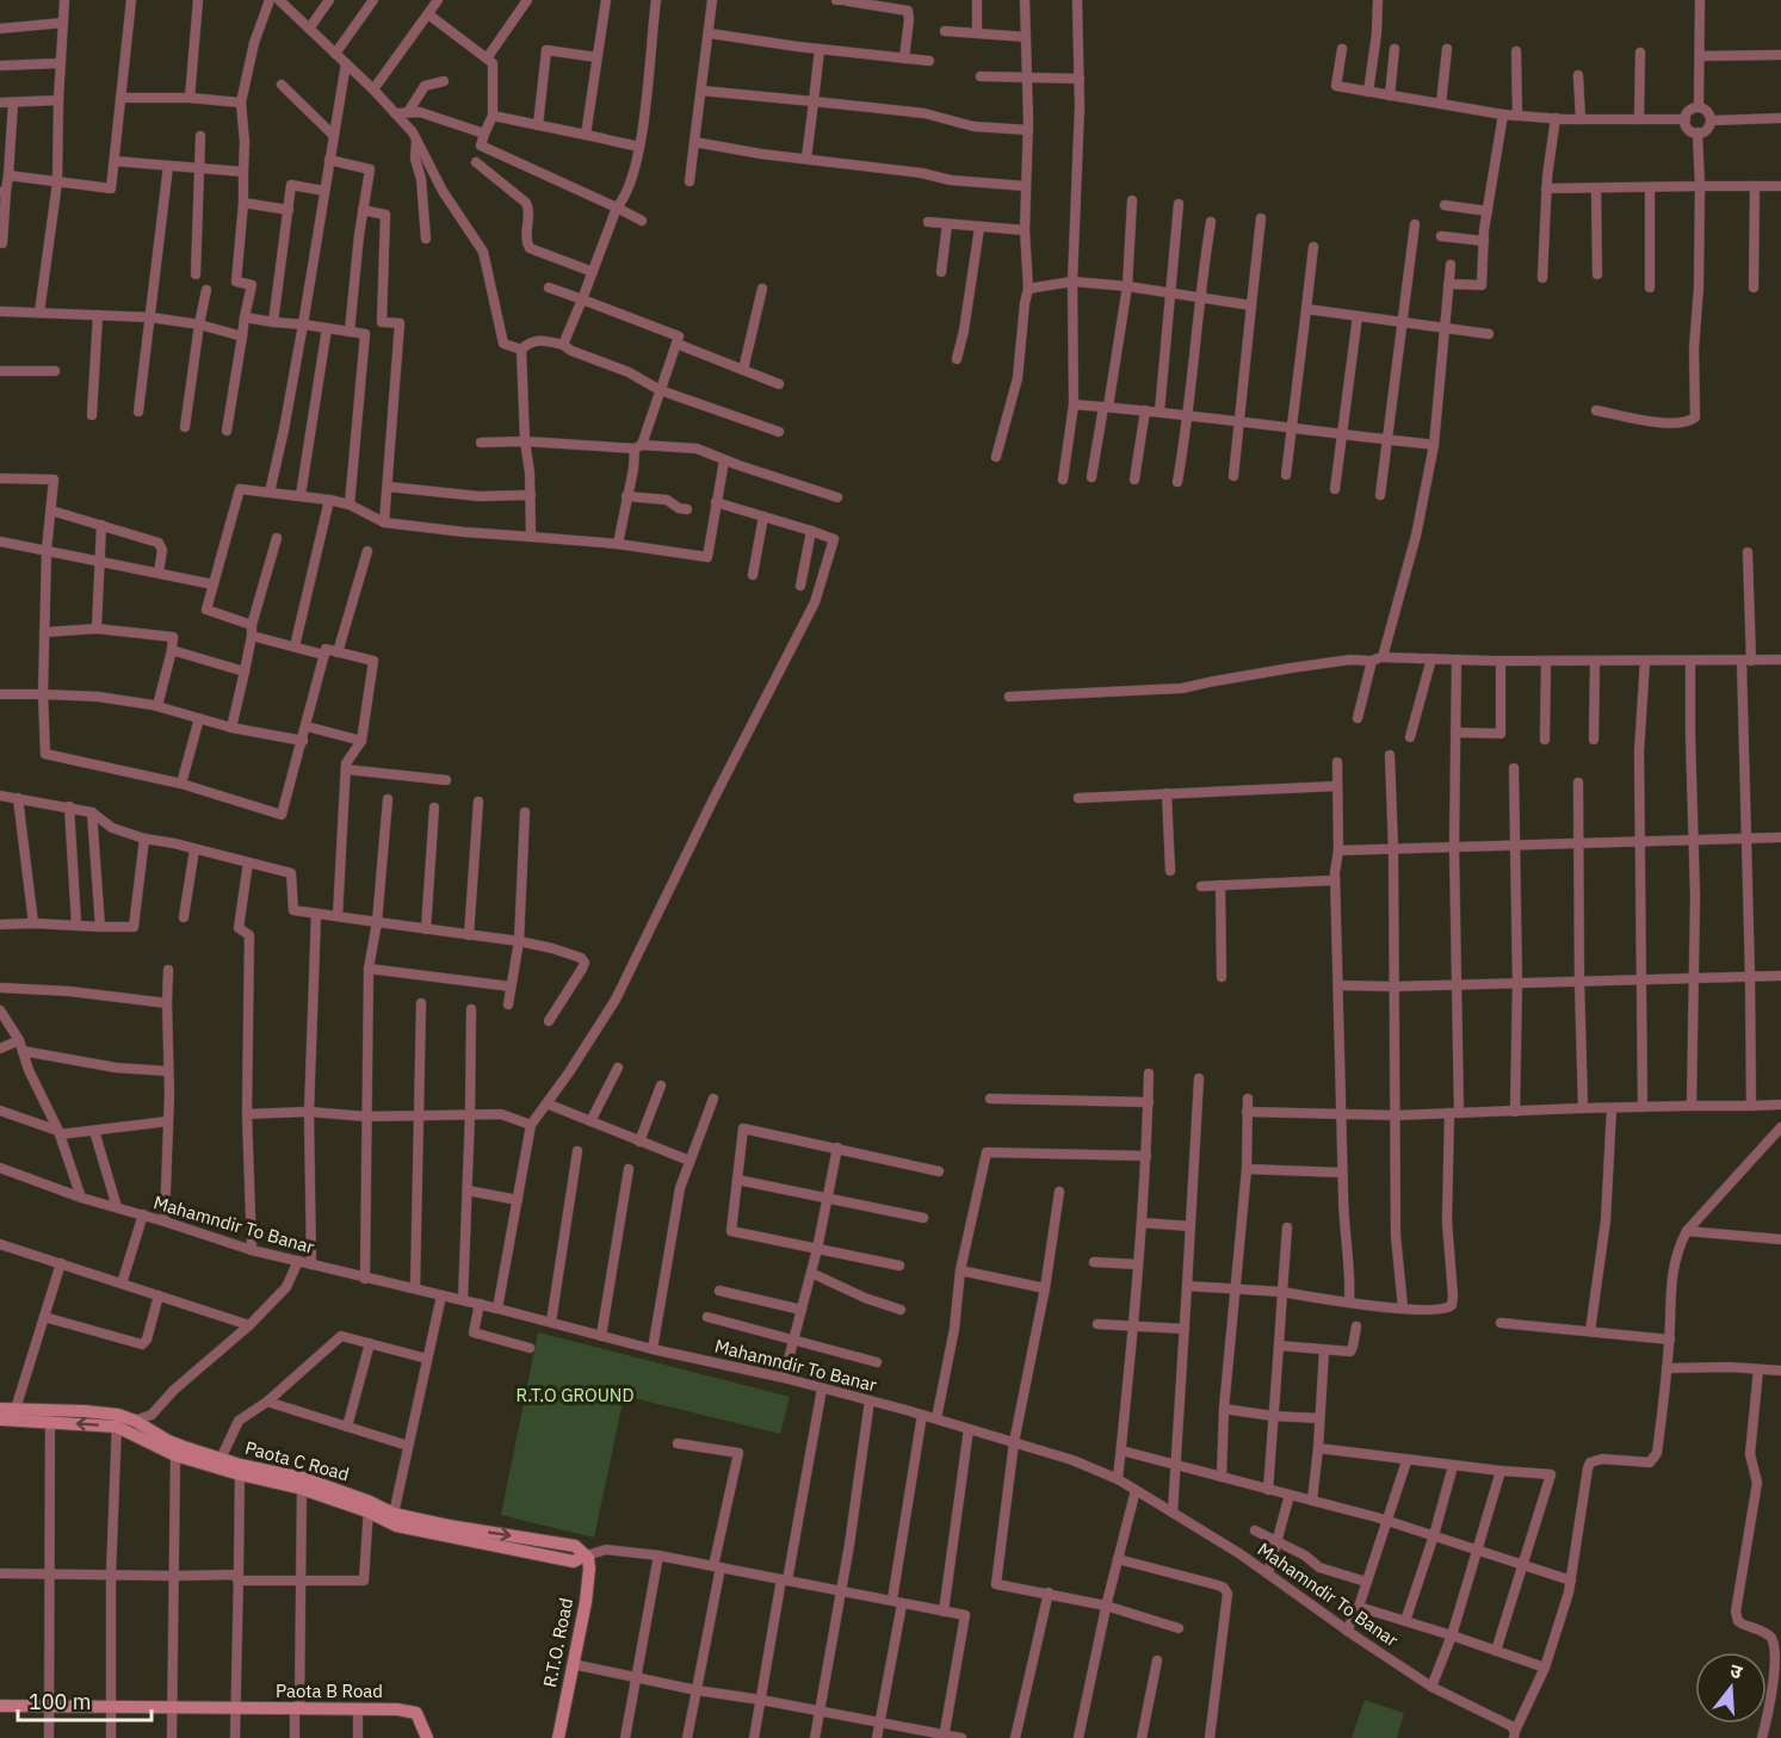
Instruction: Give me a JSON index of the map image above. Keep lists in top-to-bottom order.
{
  "streets": {
    "street": [
      "Mahamndir To Banar",
      "Paota C Road",
      "R.T.O. Road",
      "Paota B Road"
    ]
  },
  "crossings": [
    ["Paota C Road", "R.T.O. Road"]
  ],
  "parks": ["R.T.O GROUND"],
  "scale_bar": "100 m",
  "north": "top"
}
